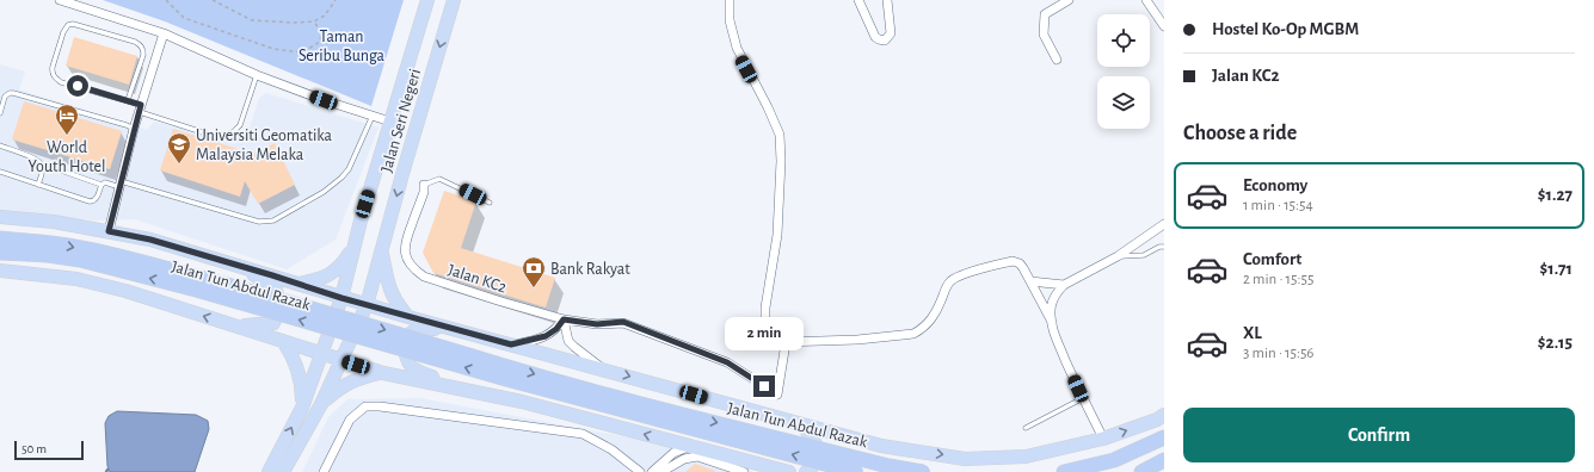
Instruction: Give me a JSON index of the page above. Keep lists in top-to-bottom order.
{
  "streets": {
    "highway": ["Jalan Tun Abdul Razak"],
    "main road": ["Jalan Seri Negeri"],
    "street": ["Jalan KC2"]
  },
  "parks": ["Taman Seribu Bunga"],
  "places": {
    "hotel": ["World Youth Hotel"],
    "school or university": ["Universiti Geomatika Malaysia Melaka"],
    "bank": ["Bank Rakyat"]
  },
  "scale_bar": "50 m",
  "page": {
    "banner": ["Hostel Ko-Op MGBM", "Jalan KC2"],
    "heading": "Choose a ride",
    "list": [
      {
        "name": "Economy",
        "note": "1 min · 15:54",
        "value": "$1.27"
      },
      {
        "name": "Comfort",
        "note": "2 min · 15:55",
        "value": "$1.71"
      },
      {
        "name": "XL",
        "note": "3 min · 15:56",
        "value": "$2.15"
      }
    ],
    "bubble": "2 min",
    "buttons": "Confirm",
    "scale": "50 m"
  }
}
